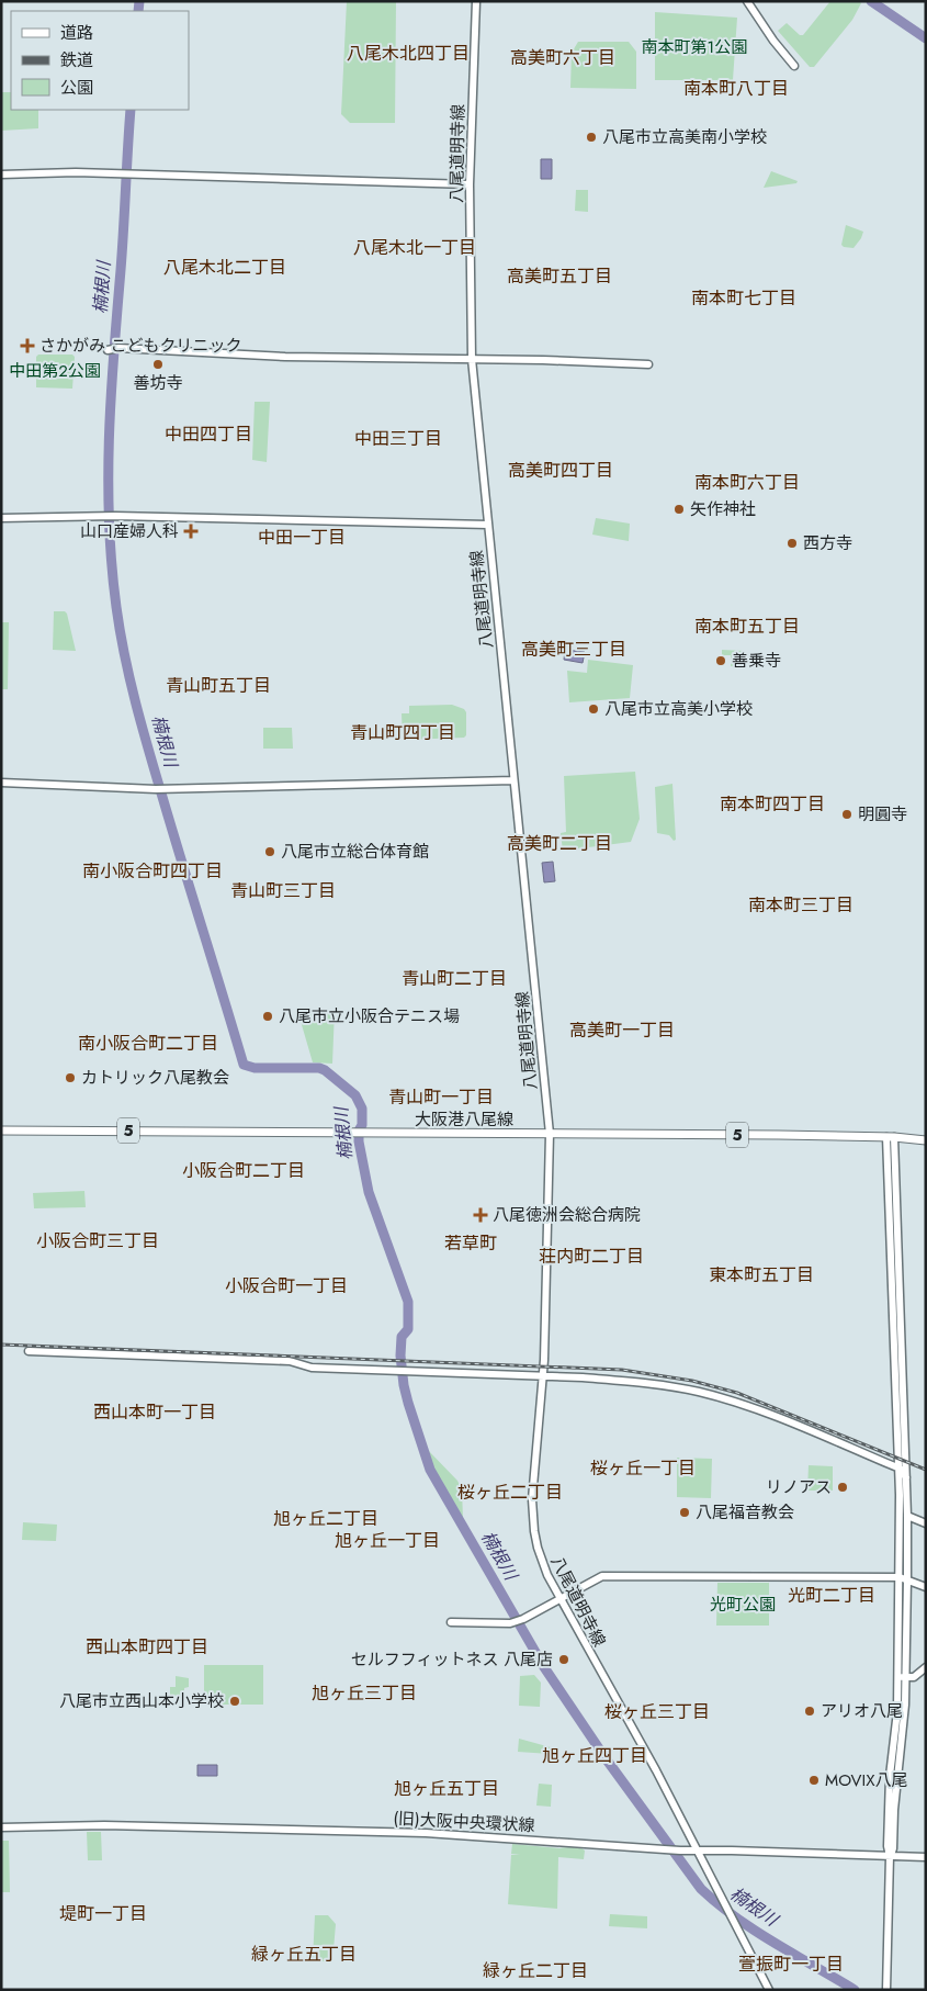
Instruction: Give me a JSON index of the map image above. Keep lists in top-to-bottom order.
{
  "streets": {
    "main road": ["大阪港八尾線", "5"],
    "street": ["八尾道明寺線", "(旧)大阪中央環状線"]
  },
  "crossings": [
    ["八尾道明寺線", "大阪港八尾線"],
    ["八尾道明寺線", "(旧)大阪中央環状線"]
  ],
  "districts": [
    "八尾木北四丁目",
    "高美町六丁目",
    "南本町八丁目",
    "八尾木北一丁目",
    "八尾木北二丁目",
    "高美町五丁目",
    "南本町七丁目",
    "中田四丁目",
    "中田三丁目",
    "高美町四丁目",
    "南本町六丁目",
    "中田一丁目",
    "南本町五丁目",
    "高美町三丁目",
    "青山町五丁目",
    "青山町四丁目",
    "南本町四丁目",
    "高美町二丁目",
    "南小阪合町四丁目",
    "青山町三丁目",
    "南本町三丁目",
    "青山町二丁目",
    "高美町一丁目",
    "南小阪合町二丁目",
    "青山町一丁目",
    "小阪合町二丁目",
    "小阪合町三丁目",
    "若草町",
    "荘内町二丁目",
    "東本町五丁目",
    "小阪合町一丁目",
    "西山本町一丁目",
    "桜ヶ丘一丁目",
    "桜ヶ丘二丁目",
    "旭ヶ丘二丁目",
    "旭ヶ丘一丁目",
    "光町二丁目",
    "西山本町四丁目",
    "旭ヶ丘三丁目",
    "桜ヶ丘三丁目",
    "旭ヶ丘四丁目",
    "旭ヶ丘五丁目",
    "堤町一丁目",
    "緑ヶ丘五丁目",
    "萱振町一丁目",
    "緑ヶ丘二丁目"
  ],
  "water": ["楠根川"],
  "parks": ["南本町第1公園", "中田第2公園", "光町公園"],
  "places": {
    "other": [
      "八尾市立高美南小学校",
      "善坊寺",
      "矢作神社",
      "西方寺",
      "善乗寺",
      "八尾市立高美小学校",
      "明圓寺",
      "八尾市立総合体育館",
      "八尾市立小阪合テニス場",
      "カトリック八尾教会",
      "リノアス",
      "八尾福音教会",
      "セルフフィットネス 八尾店",
      "八尾市立西山本小学校",
      "アリオ八尾",
      "MOVIX八尾"
    ],
    "health": ["さかがみ こどもクリニック", "山口産婦人科", "八尾徳洲会総合病院"]
  },
  "legend": ["道路", "鉄道", "公園"]
}
